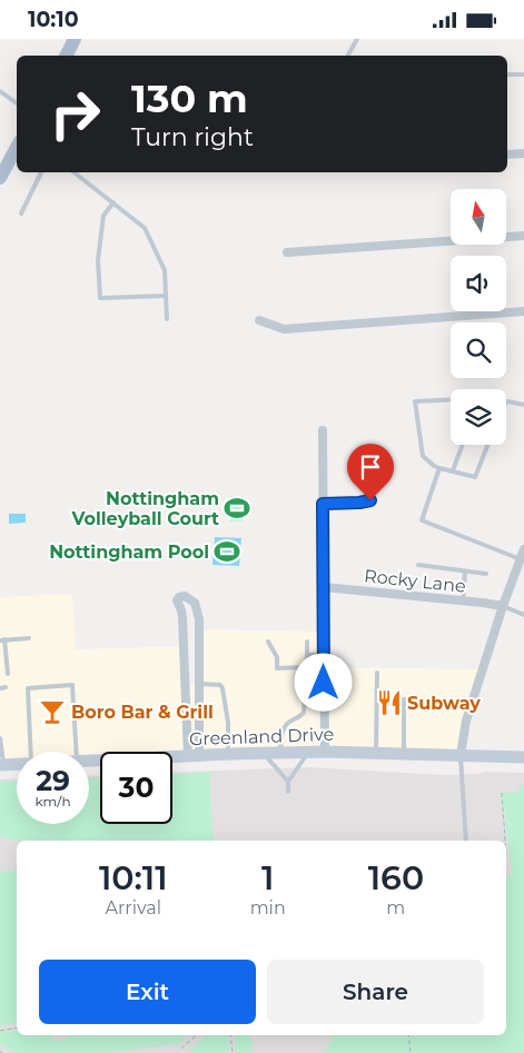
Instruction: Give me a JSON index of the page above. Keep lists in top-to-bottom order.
{
  "streets": {
    "street": ["Rocky Lane", "Greenland Drive"]
  },
  "places": {
    "sports": ["Nottingham Volleyball Court", "Nottingham Pool"],
    "restaurant": ["Subway"],
    "bar": ["Boro Bar & Grill"]
  },
  "north": "top",
  "page": {
    "status": "10:10",
    "turn": ["130 m", "Turn right"],
    "speed": "29 km/h",
    "limit": "30",
    "eta": [
      "10:11",
      "Arrival",
      "1",
      "min",
      "160",
      "m"
    ],
    "buttons": ["Exit", "Share"]
  }
}
